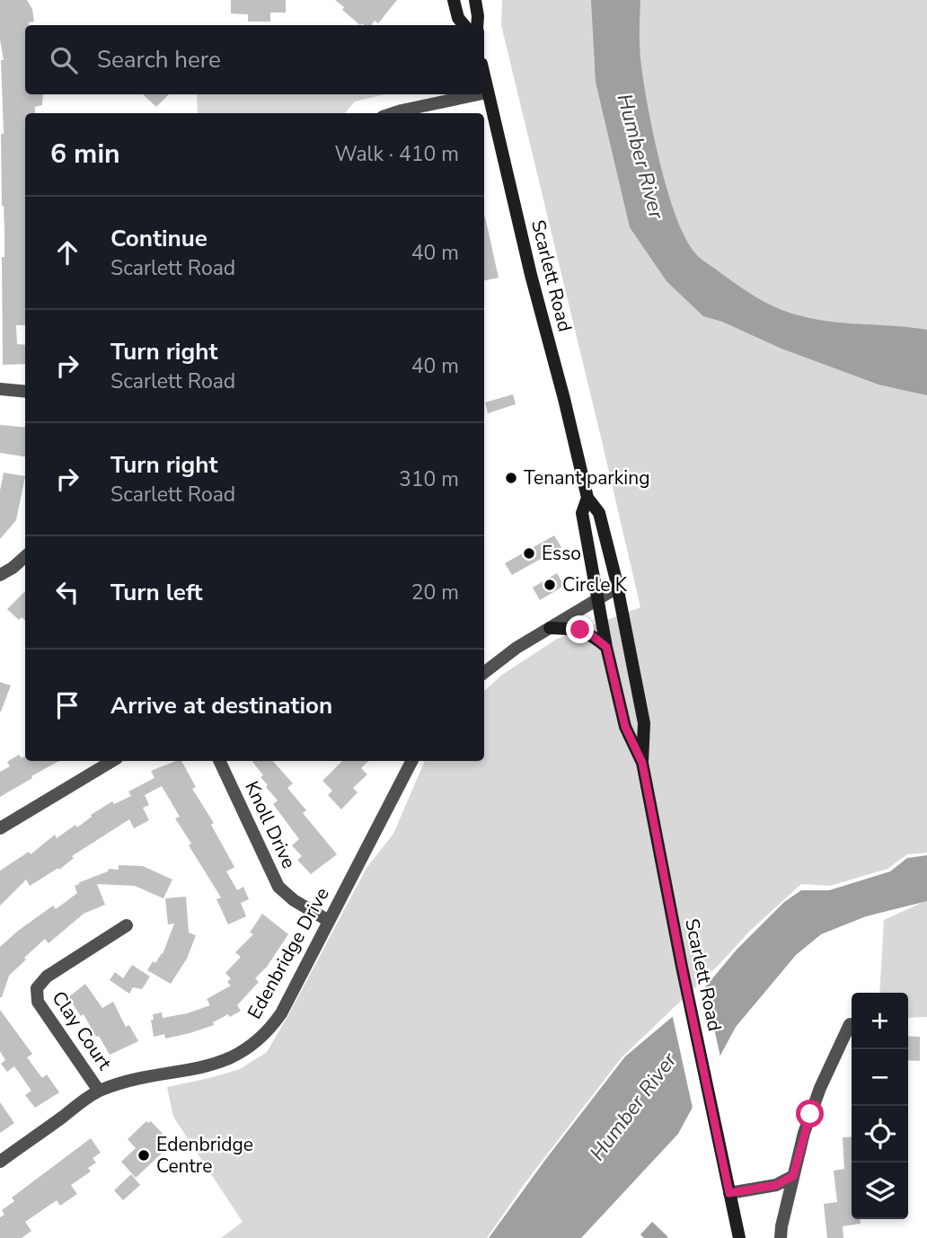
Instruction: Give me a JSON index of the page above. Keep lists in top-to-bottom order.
{
  "streets": {
    "main road": ["Scarlett Road"],
    "street": ["Knoll Drive", "Edenbridge Drive", "Clay Court"]
  },
  "crossings": [
    ["Knoll Drive", "Edenbridge Drive"],
    ["Edenbridge Drive", "Clay Court"]
  ],
  "water": ["Humber River"],
  "places": [
    "Tenant parking",
    "Esso",
    "Circle K",
    "Edenbridge Centre"
  ],
  "page": {
    "search": "Search here",
    "heading": ["6 min", "Walk · 410 m"],
    "list": [
      ["Continue", "Scarlett Road", "40 m"],
      ["Turn right", "Scarlett Road", "40 m"],
      ["Turn right", "Scarlett Road", "310 m"],
      ["Turn left", "20 m"],
      "Arrive at destination"
    ],
    "map_buttons": ["+", "−"]
  }
}
